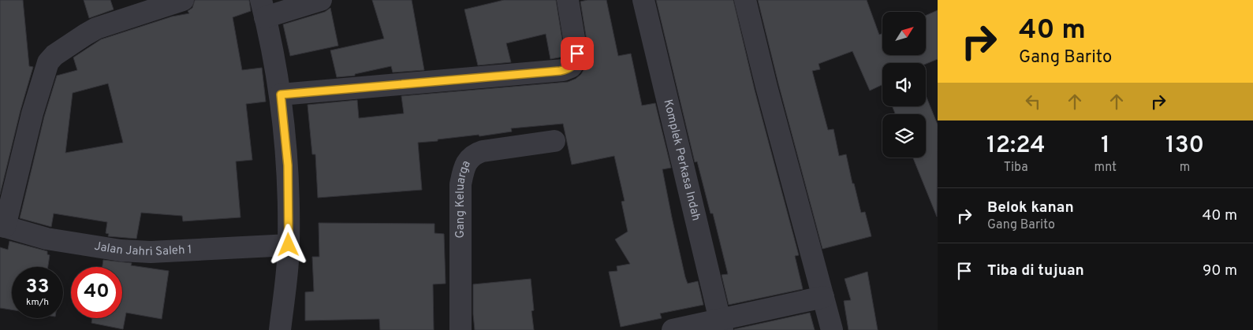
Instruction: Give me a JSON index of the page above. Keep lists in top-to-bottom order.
{
  "streets": {
    "street": ["Komplek Perkasa Indah", "Gang Keluarga", "Jalan Jahri Saleh 1"]
  },
  "north": "top right",
  "page": {
    "turn": ["40 m", "Gang Barito"],
    "eta": [
      "12:24",
      "Tiba",
      "1",
      "mnt",
      "130",
      "m"
    ],
    "list": [
      {
        "name": "Belok kanan",
        "note": "Gang Barito",
        "value": "40 m"
      },
      {
        "name": "Tiba di tujuan",
        "value": "90 m"
      }
    ],
    "speed": "33 km/h",
    "limit": "40"
  }
}
